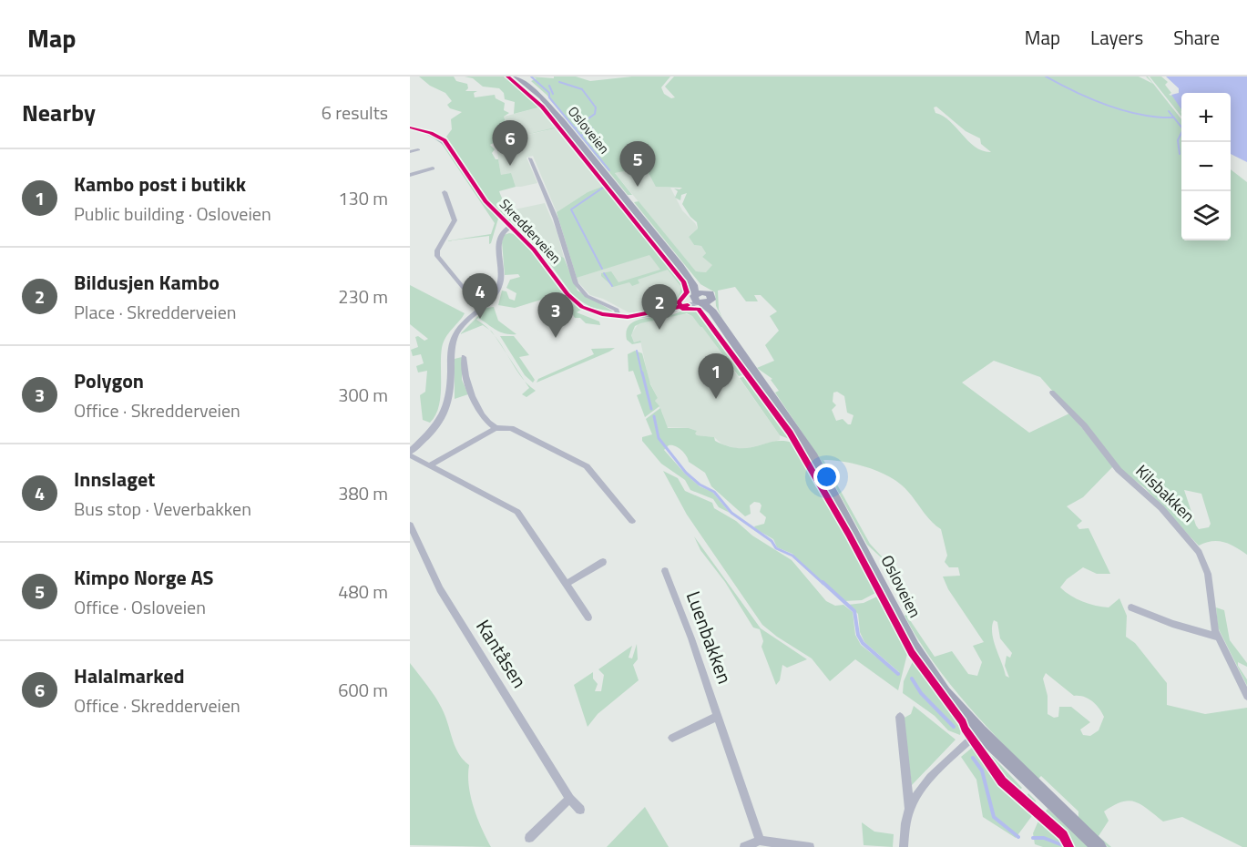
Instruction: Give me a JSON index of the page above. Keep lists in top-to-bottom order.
{
  "streets": {
    "main road": ["Osloveien"],
    "street": [
      "Skredderveien",
      "Kilsbakken",
      "Luenbakken",
      "Kantåsen"
    ]
  },
  "crossings": [
    ["Osloveien", "Skredderveien"]
  ],
  "page": {
    "header": "Map",
    "nav": ["Map", "Layers", "Share"],
    "heading": ["Nearby", "6 results"],
    "map_buttons": ["+", "−"],
    "pins": [
      "6",
      "5",
      "4",
      "2",
      "3",
      "1"
    ],
    "list": [
      {
        "mark": "1",
        "name": "Kambo post i butikk",
        "note": "Public building · Osloveien",
        "value": "130 m"
      },
      {
        "mark": "2",
        "name": "Bildusjen Kambo",
        "note": "Place · Skredderveien",
        "value": "230 m"
      },
      {
        "mark": "3",
        "name": "Polygon",
        "note": "Office · Skredderveien",
        "value": "300 m"
      },
      {
        "mark": "4",
        "name": "Innslaget",
        "note": "Bus stop · Veverbakken",
        "value": "380 m"
      },
      {
        "mark": "5",
        "name": "Kimpo Norge AS",
        "note": "Office · Osloveien",
        "value": "480 m"
      },
      {
        "mark": "6",
        "name": "Halalmarked",
        "note": "Office · Skredderveien",
        "value": "600 m"
      }
    ]
  }
}
